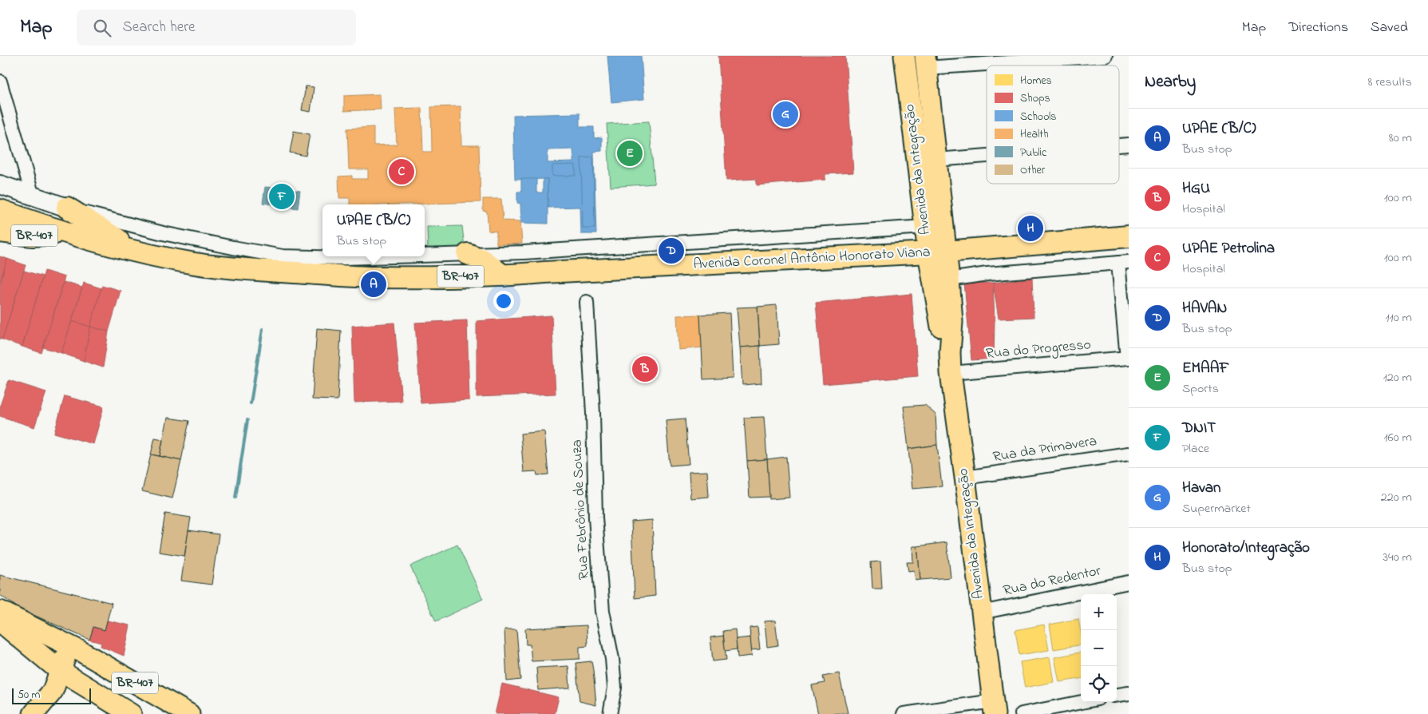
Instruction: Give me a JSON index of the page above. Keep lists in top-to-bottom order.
{
  "streets": {
    "highway": ["BR-407", "Avenida Coronel Antônio Honorato Viana"],
    "main road": ["Avenida da Integração"],
    "street": [
      "Rua do Progresso",
      "Rua da Primavera",
      "Rua Febrônio de Souza",
      "Rua do Redentor"
    ]
  },
  "crossings": [
    ["Avenida da Integração", "Avenida Coronel Antônio Honorato Viana"],
    ["Avenida da Integração", "Rua do Progresso"],
    ["Avenida da Integração", "Rua da Primavera"],
    ["Avenida da Integração", "Rua do Redentor"],
    ["BR-407", "Avenida Coronel Antônio Honorato Viana"]
  ],
  "legend": [
    "Homes",
    "Shops",
    "Schools",
    "Health",
    "Public",
    "Other"
  ],
  "scale_bar": "50 m",
  "page": {
    "header": "Map",
    "search": "Search here",
    "nav": ["Map", "Directions", "Saved"],
    "heading": ["Nearby", "8 results"],
    "pins": [
      "G",
      "E",
      "C",
      "F",
      "H",
      "D",
      "A",
      "B"
    ],
    "list": [
      {
        "mark": "A",
        "name": "UPAE (B/C)",
        "note": "Bus stop",
        "value": "80 m"
      },
      {
        "mark": "B",
        "name": "HGU",
        "note": "Hospital",
        "value": "100 m"
      },
      {
        "mark": "C",
        "name": "UPAE Petrolina",
        "note": "Hospital",
        "value": "100 m"
      },
      {
        "mark": "D",
        "name": "HAVAN",
        "note": "Bus stop",
        "value": "110 m"
      },
      {
        "mark": "E",
        "name": "EMAAF",
        "note": "Sports",
        "value": "120 m"
      },
      {
        "mark": "F",
        "name": "DNIT",
        "note": "Place",
        "value": "160 m"
      },
      {
        "mark": "G",
        "name": "Havan",
        "note": "Supermarket",
        "value": "220 m"
      },
      {
        "mark": "H",
        "name": "Honorato/Integração",
        "note": "Bus stop",
        "value": "340 m"
      }
    ],
    "popup": ["UPAE (B/C)", "Bus stop"],
    "map_buttons": ["+", "−"],
    "scale": "50 m"
  }
}
